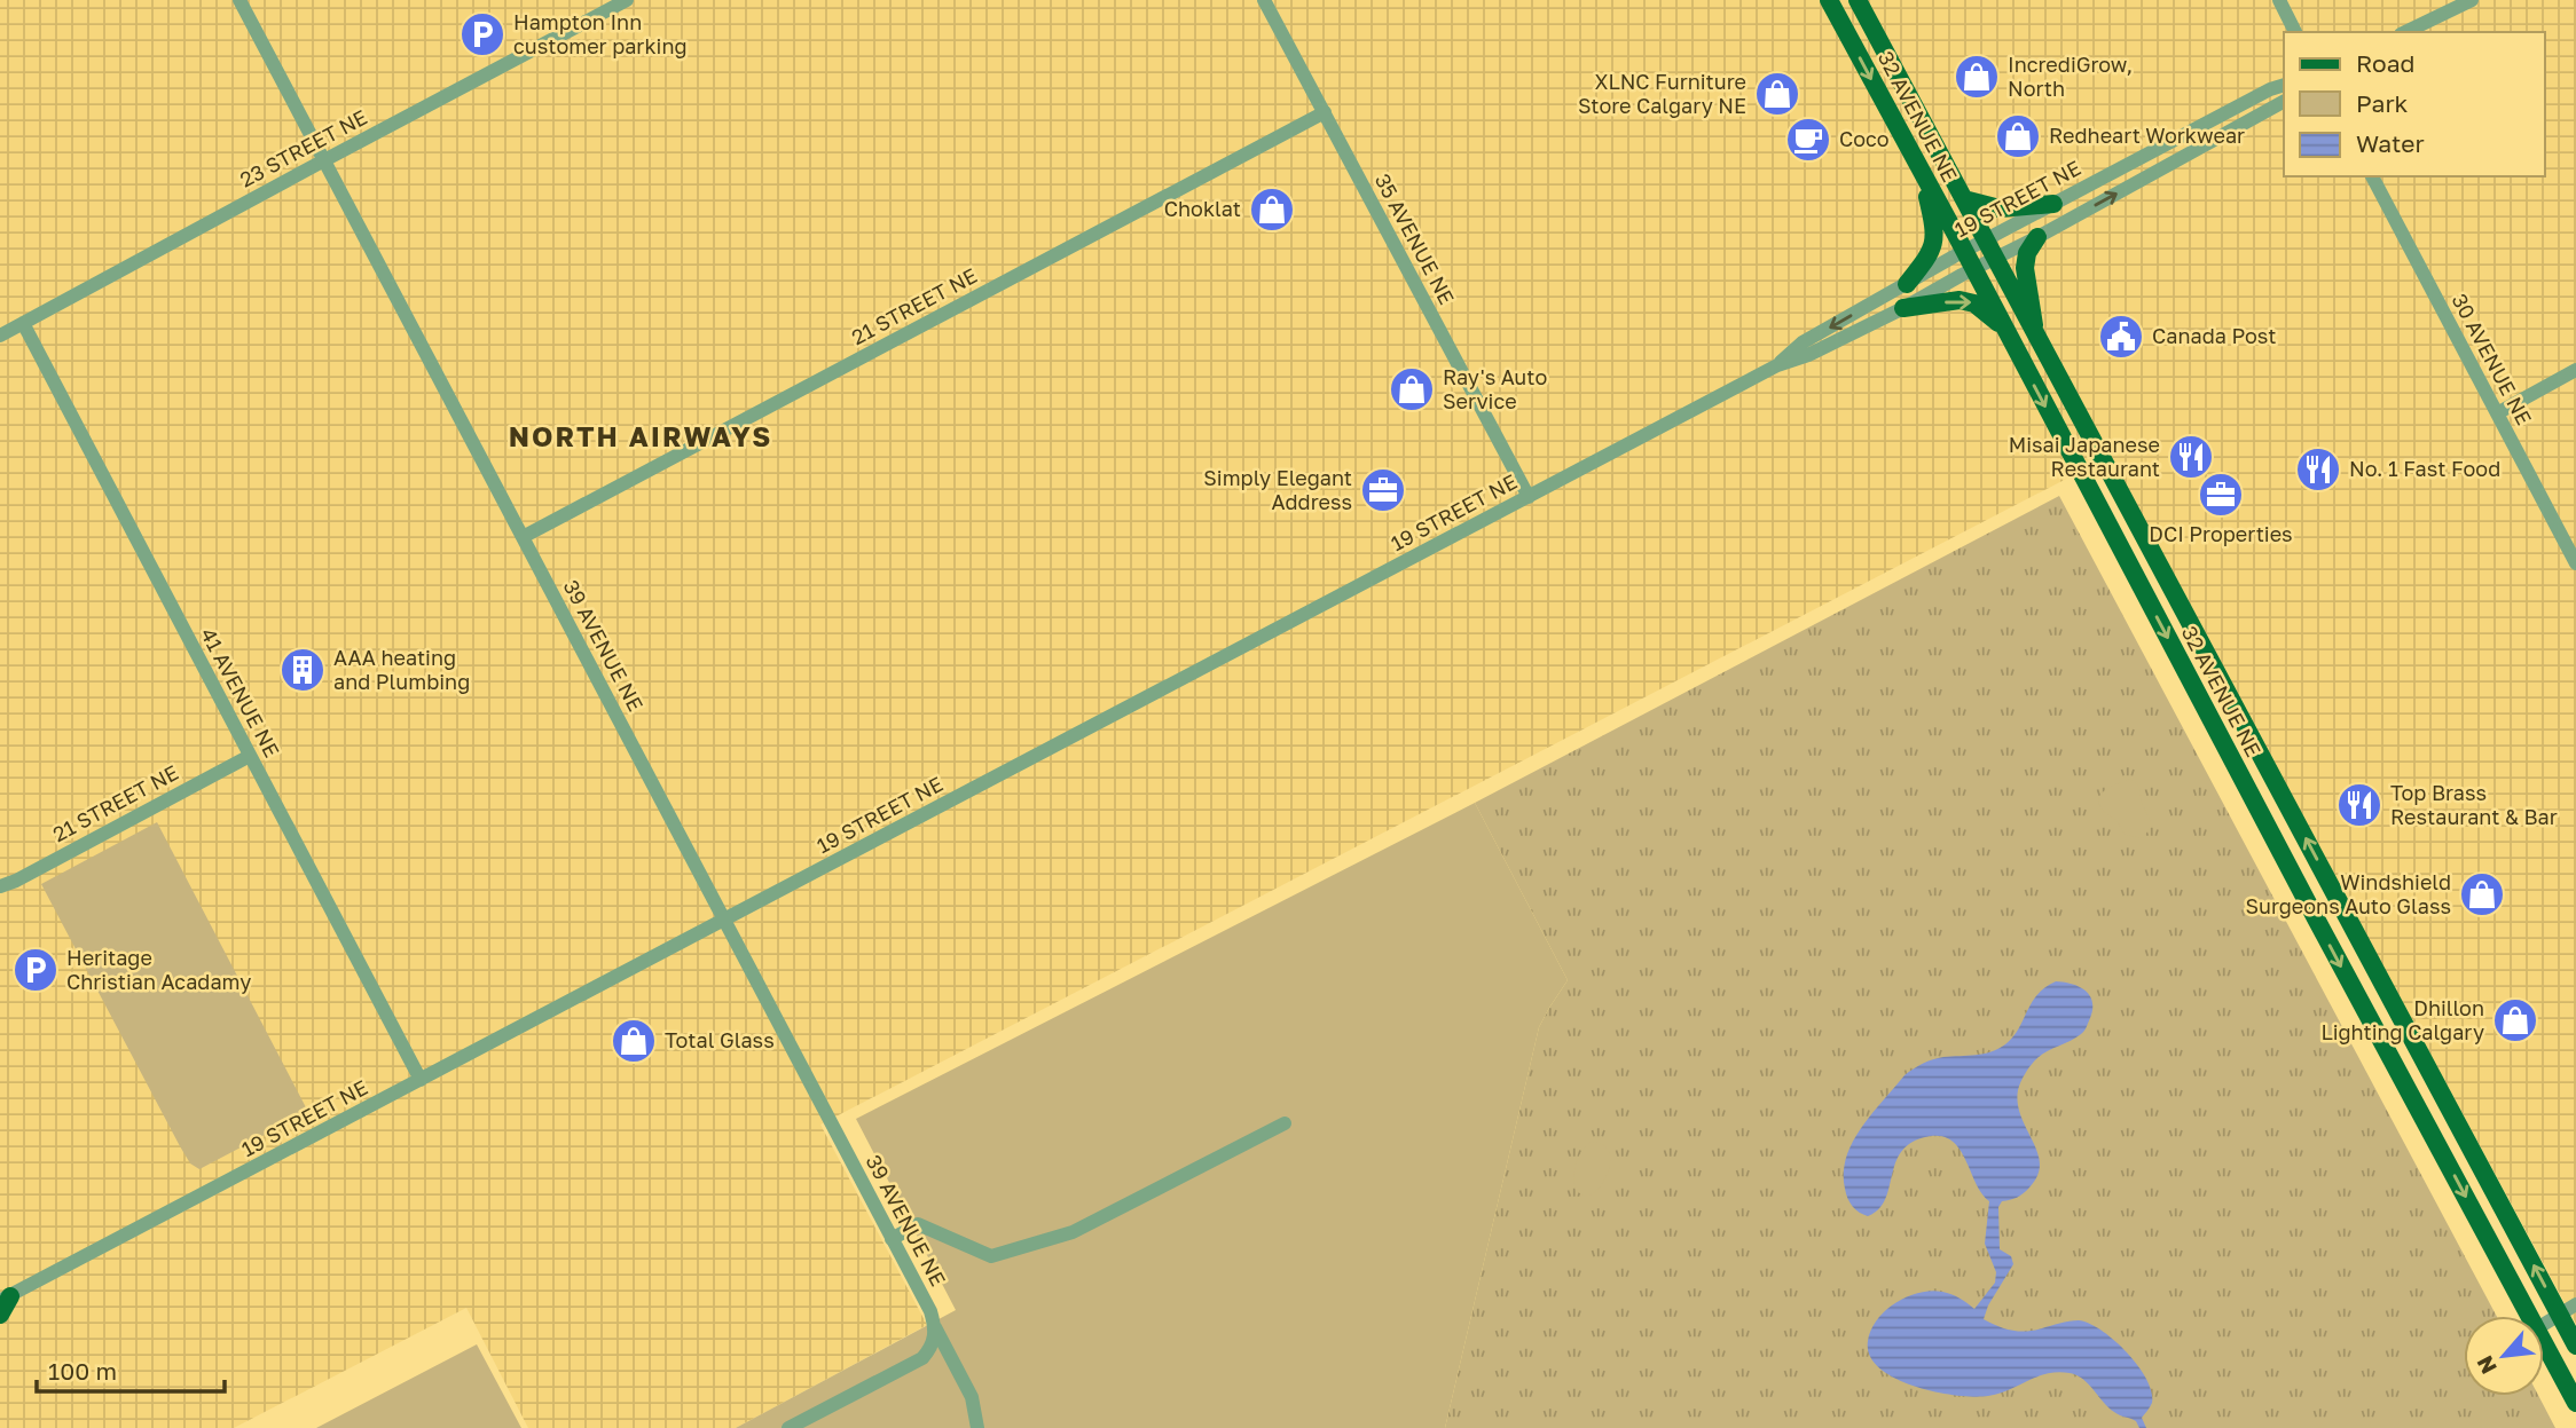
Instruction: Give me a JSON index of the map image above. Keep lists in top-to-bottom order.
{
  "streets": {
    "main road": ["32 AVENUE NE"],
    "street": [
      "23 STREET NE",
      "19 STREET NE",
      "35 AVENUE NE",
      "21 STREET NE",
      "30 AVENUE NE",
      "39 AVENUE NE",
      "41 AVENUE NE"
    ]
  },
  "crossings": [
    ["32 AVENUE NE", "19 STREET NE"],
    ["23 STREET NE", "39 AVENUE NE"],
    ["23 STREET NE", "41 AVENUE NE"],
    ["19 STREET NE", "35 AVENUE NE"],
    ["19 STREET NE", "39 AVENUE NE"],
    ["19 STREET NE", "41 AVENUE NE"],
    ["35 AVENUE NE", "21 STREET NE"],
    ["21 STREET NE", "39 AVENUE NE"],
    ["21 STREET NE", "41 AVENUE NE"]
  ],
  "districts": ["NORTH AIRWAYS"],
  "places": {
    "parking": ["Hampton Inn customer parking", "Heritage Christian Acadamy"],
    "shop": [
      "IncrediGrow, North",
      "XLNC Furniture Store Calgary NE",
      "Redheart Workwear",
      "Choklat",
      "Ray's Auto Service",
      "Windshield Surgeons Auto Glass",
      "Dhillon Lighting Calgary",
      "Total Glass"
    ],
    "cafe": ["Coco"],
    "public building": ["Canada Post"],
    "restaurant": ["Misai Japanese Restaurant", "No. 1 Fast Food", "Top Brass Restaurant & Bar"],
    "office": ["Simply Elegant Address", "DCI Properties"],
    "building": ["AAA heating and Plumbing"]
  },
  "legend": ["Road", "Park", "Water"],
  "scale_bar": "100 m",
  "north": "bottom left"
}
